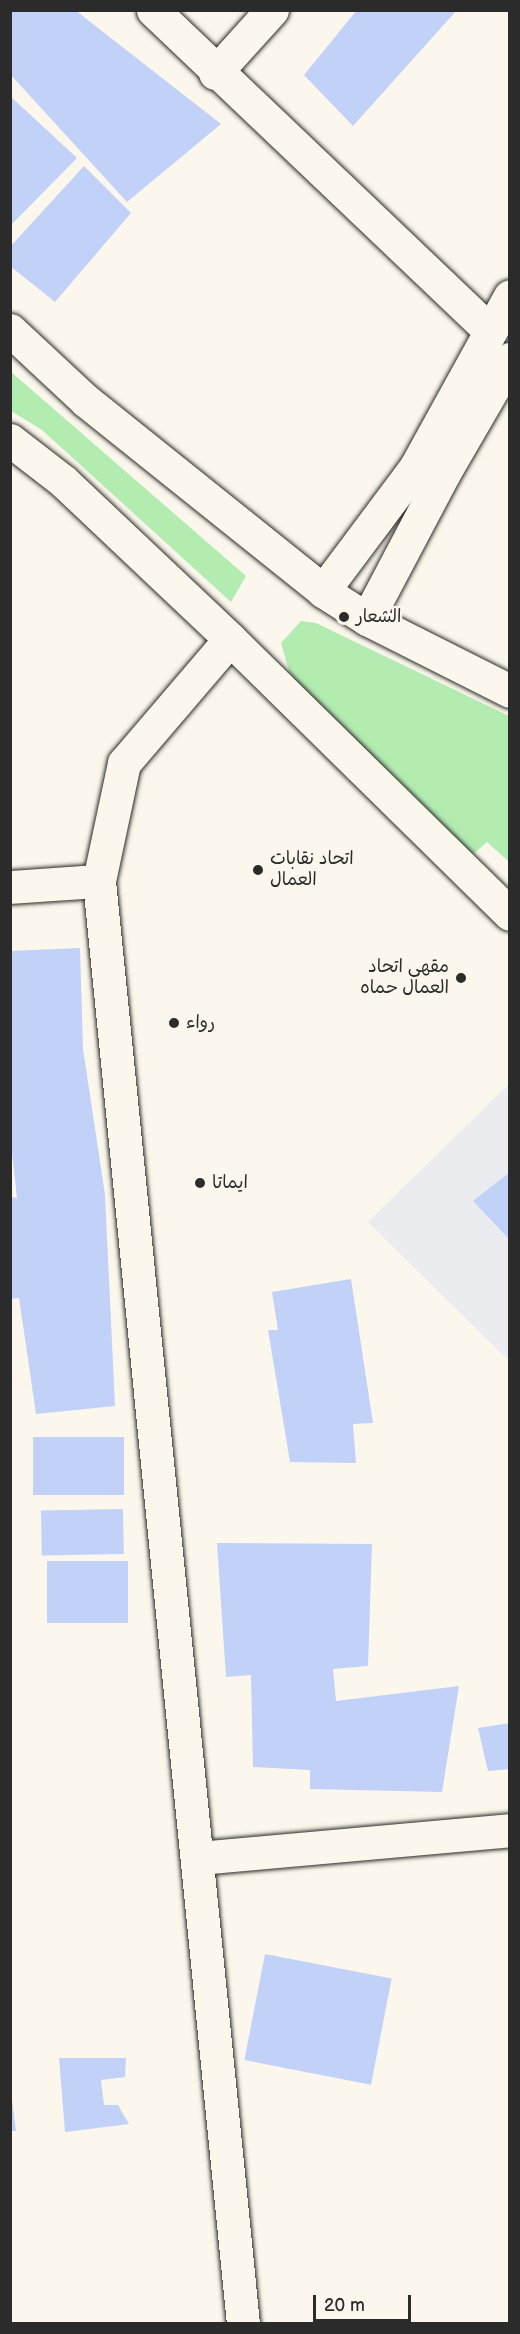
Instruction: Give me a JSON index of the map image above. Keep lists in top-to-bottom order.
{
  "places": [
    "الشعار",
    "اتحاد نقابات العمال",
    "مقهى اتحاد العمال حماه",
    "رواء",
    "ايماتا"
  ],
  "scale_bar": "20 m"
}
